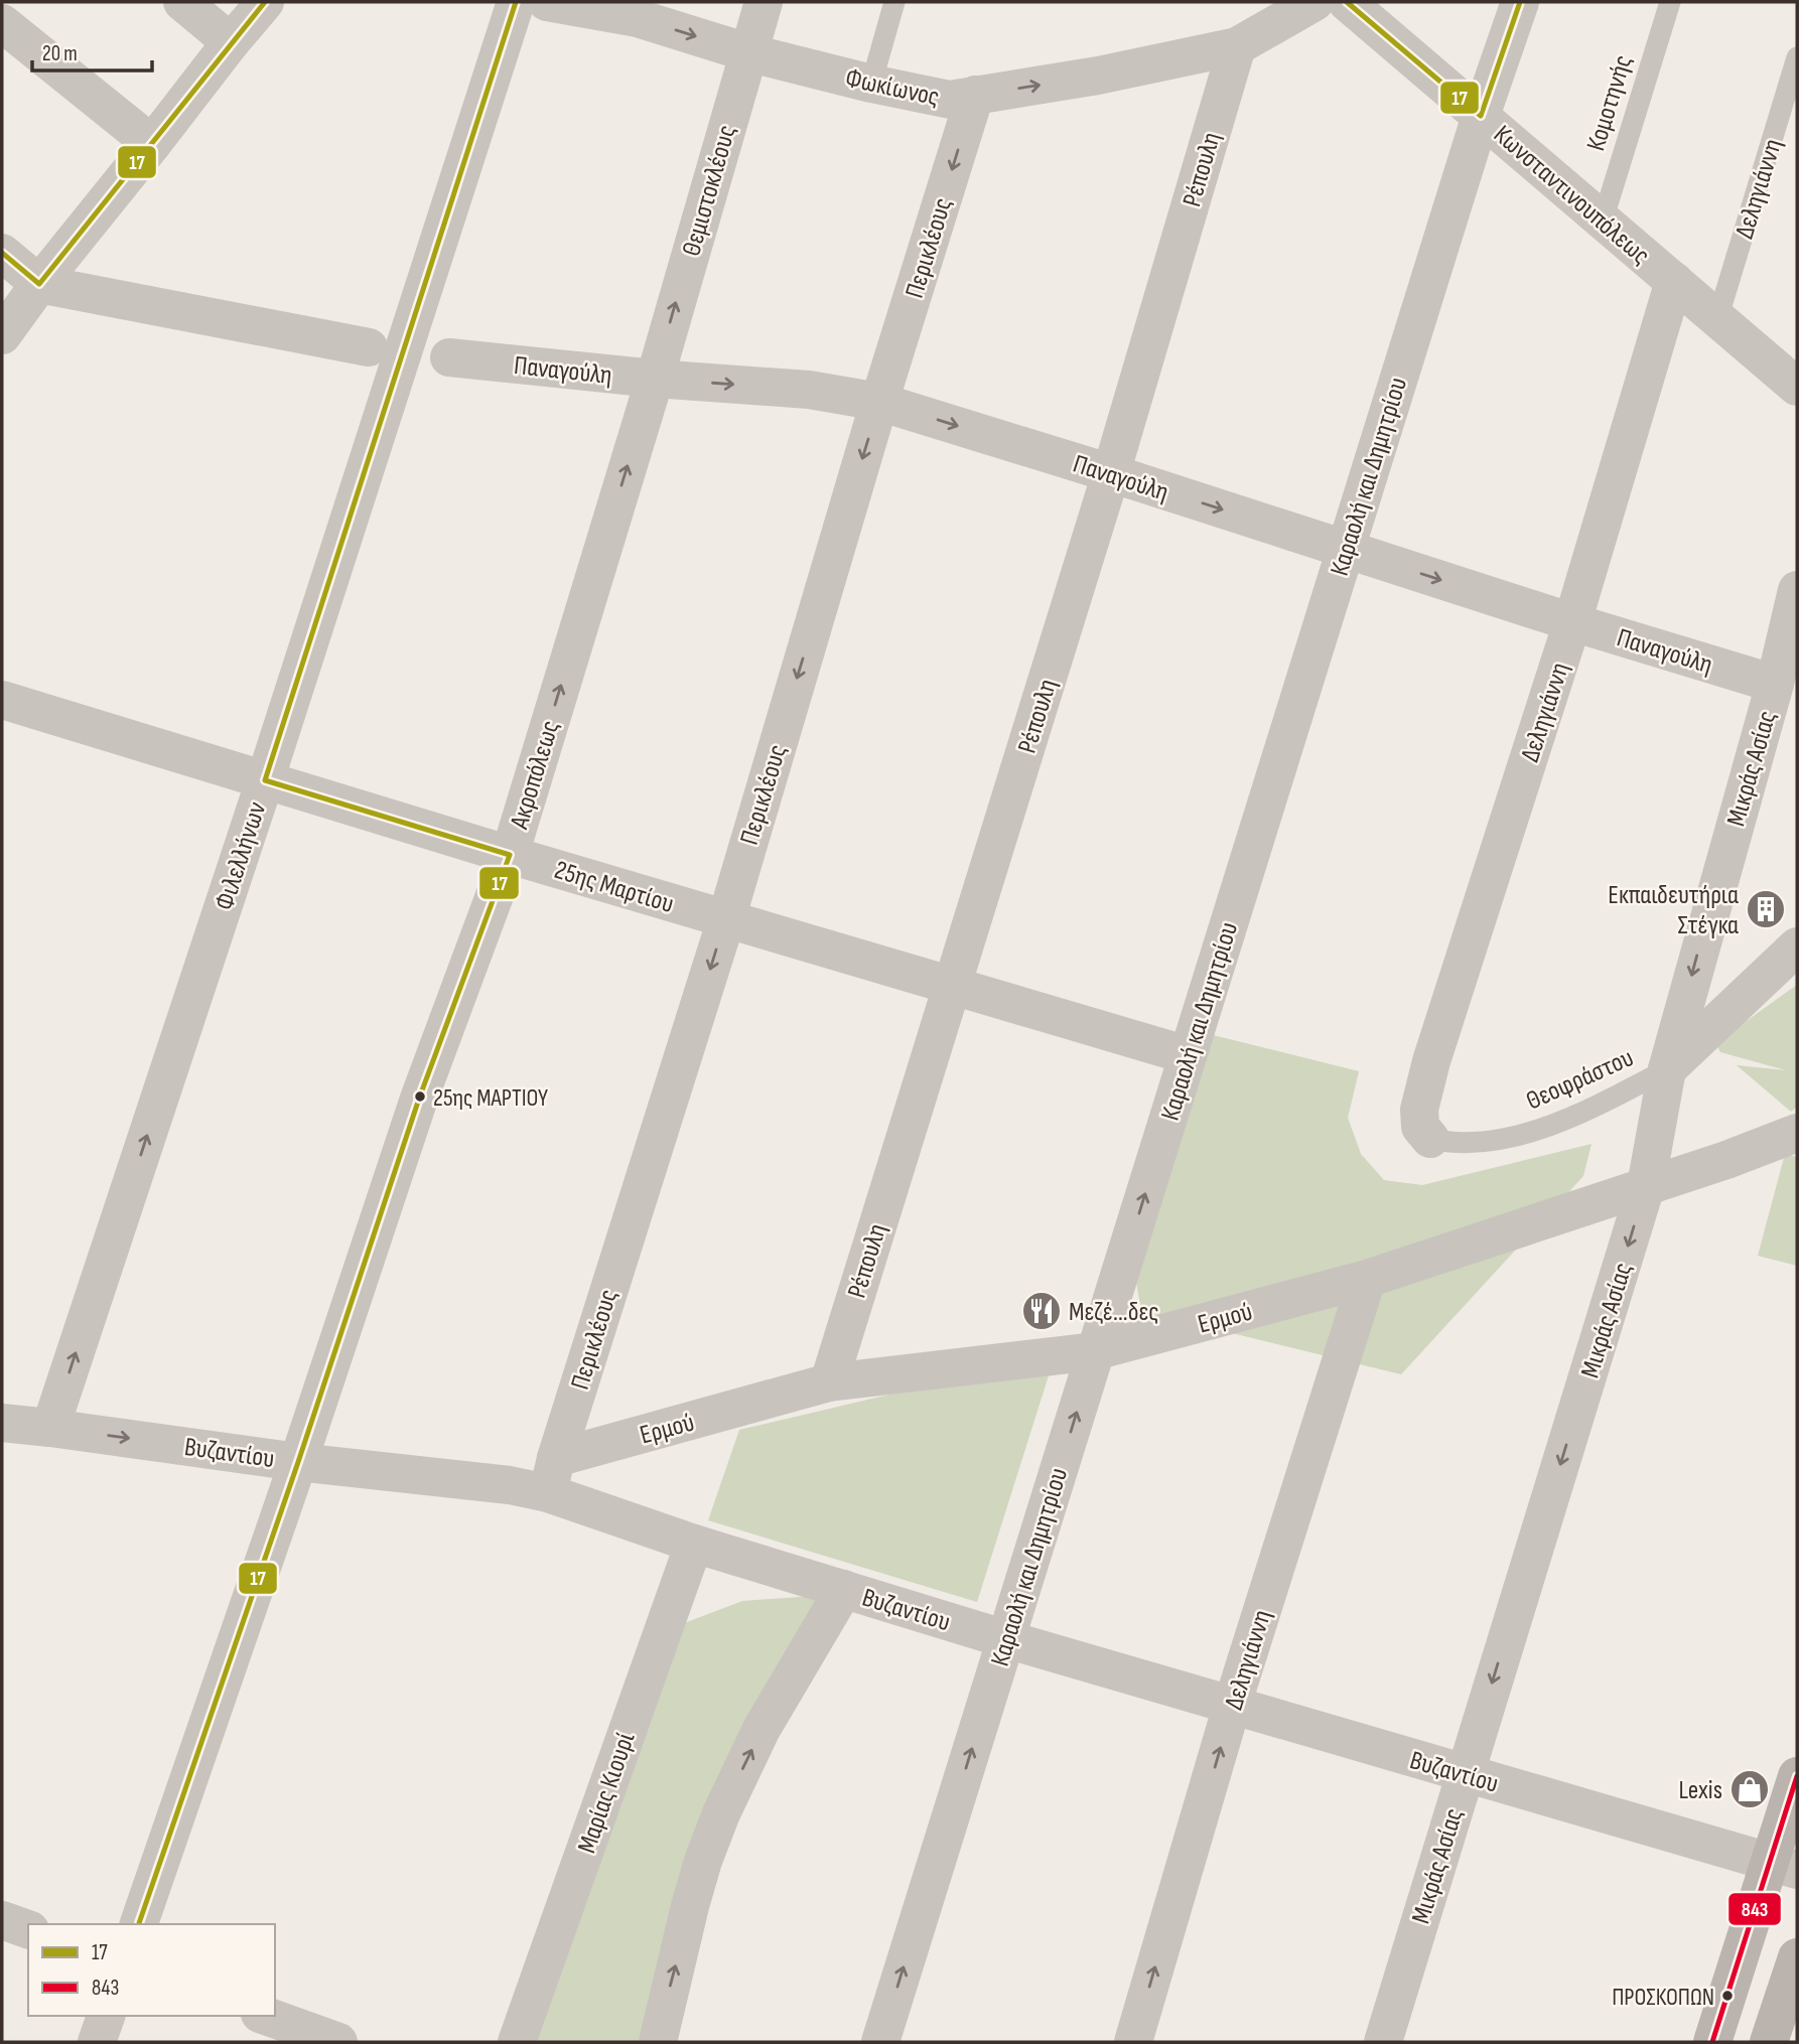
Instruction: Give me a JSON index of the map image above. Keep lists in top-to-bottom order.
{
  "streets": {
    "street": [
      "Φωκίωνος",
      "Ρέπουλη",
      "Δεληγιάννη",
      "Θεμιστοκλέους",
      "Κωνσταντινουπόλεως",
      "Περικλέους",
      "Παναγούλη",
      "Καραολή και Δημητρίου",
      "Μικράς Ασίας",
      "Ακροπόλεως",
      "Φιλελλήνων",
      "25ης Μαρτίου",
      "Ερμού",
      "Βυζαντίου",
      "Μαρίας Κιουρί"
    ],
    "lane": ["Κομοτηνής", "Θεοφράστου"]
  },
  "crossings": [
    ["Φωκίωνος", "Ρέπουλη"],
    ["Φωκίωνος", "Θεμιστοκλέους"],
    ["Φωκίωνος", "Περικλέους"],
    ["Κομοτηνής", "Κωνσταντινουπόλεως"],
    ["Ρέπουλη", "Παναγούλη"],
    ["Ρέπουλη", "25ης Μαρτίου"],
    ["Ρέπουλη", "Ερμού"],
    ["Δεληγιάννη", "Κωνσταντινουπόλεως"],
    ["Δεληγιάννη", "Παναγούλη"],
    ["Δεληγιάννη", "Θεοφράστου"],
    ["Δεληγιάννη", "Ερμού"],
    ["Δεληγιάννη", "Βυζαντίου"],
    ["Θεμιστοκλέους", "Παναγούλη"],
    ["Θεμιστοκλέους", "Ακροπόλεως"],
    ["Κωνσταντινουπόλεως", "Καραολή και Δημητρίου"],
    ["Περικλέους", "Παναγούλη"],
    ["Περικλέους", "25ης Μαρτίου"],
    ["Περικλέους", "Ερμού"],
    ["Περικλέους", "Βυζαντίου"],
    ["Παναγούλη", "Καραολή και Δημητρίου"],
    ["Παναγούλη", "Μικράς Ασίας"],
    ["Παναγούλη", "Ακροπόλεως"],
    ["Καραολή και Δημητρίου", "25ης Μαρτίου"],
    ["Καραολή και Δημητρίου", "Ερμού"],
    ["Καραολή και Δημητρίου", "Βυζαντίου"],
    ["Μικράς Ασίας", "Θεοφράστου"],
    ["Μικράς Ασίας", "Ερμού"],
    ["Μικράς Ασίας", "Βυζαντίου"],
    ["Ακροπόλεως", "25ης Μαρτίου"],
    ["Ακροπόλεως", "Βυζαντίου"],
    ["Φιλελλήνων", "25ης Μαρτίου"],
    ["Φιλελλήνων", "Βυζαντίου"],
    ["Ερμού", "Βυζαντίου"],
    ["Βυζαντίου", "Μαρίας Κιουρί"]
  ],
  "one_way": [
    "Φωκίωνος",
    "Θεμιστοκλέους",
    "Περικλέους",
    "Παναγούλη",
    "Μικράς Ασίας",
    "Φιλελλήνων"
  ],
  "places": {
    "building": ["Εκπαιδευτήρια Στέγκα"],
    "other": ["25ης ΜΑΡΤΙΟΥ", "ΠΡΟΣΚΟΠΩΝ"],
    "restaurant": ["Μεζέ...δες"],
    "shop": ["Lexis"]
  },
  "lines": ["transit line 17", "transit line 843"],
  "legend": ["17", "843"],
  "scale_bar": "20 m"
}
